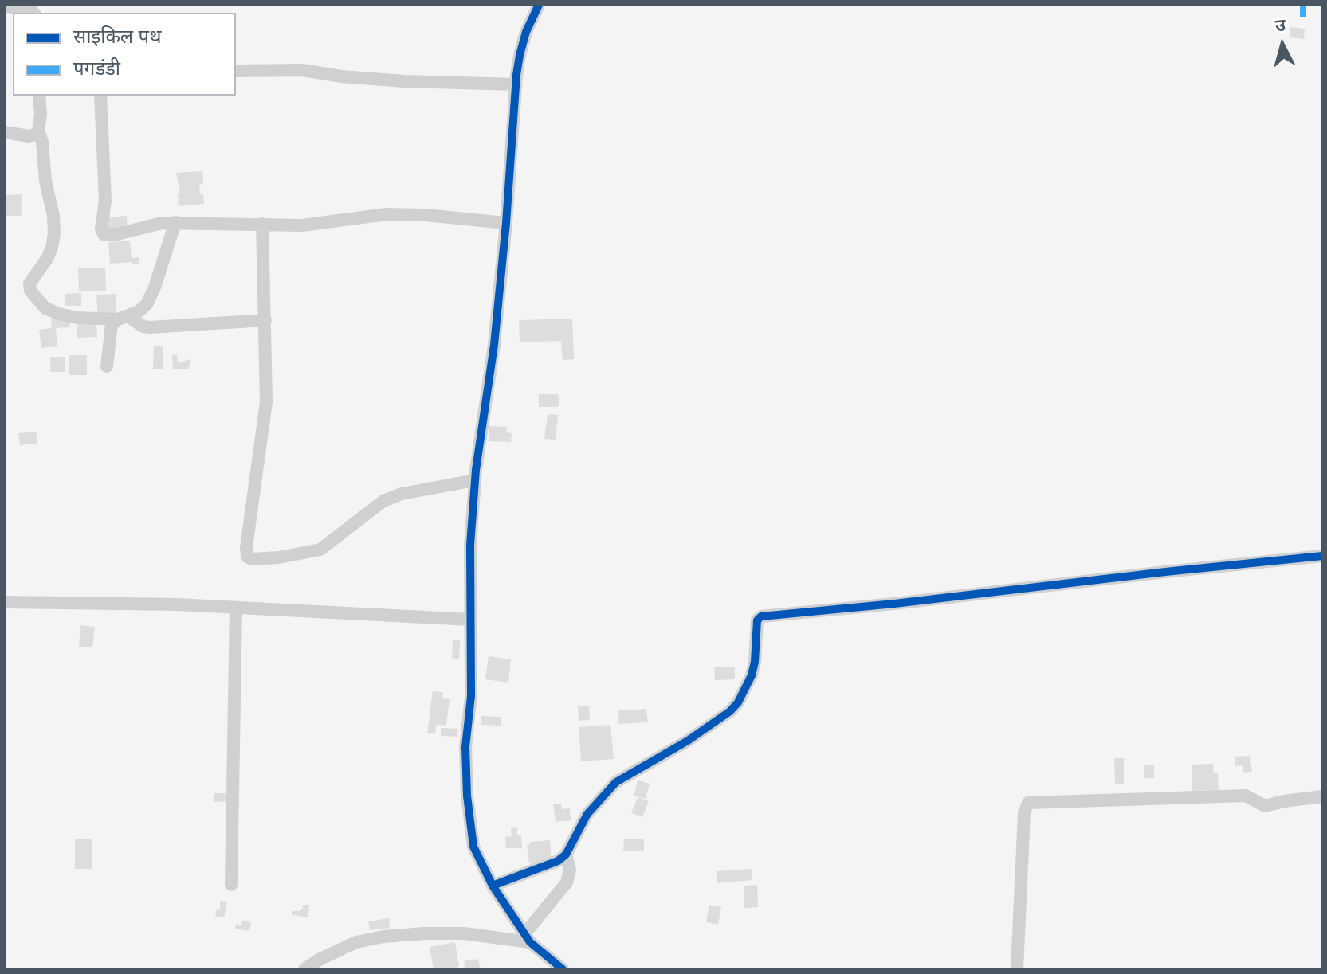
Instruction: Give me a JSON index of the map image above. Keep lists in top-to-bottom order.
{
  "legend": ["साइकिल पथ", "पगडंडी"],
  "north": "top"
}
